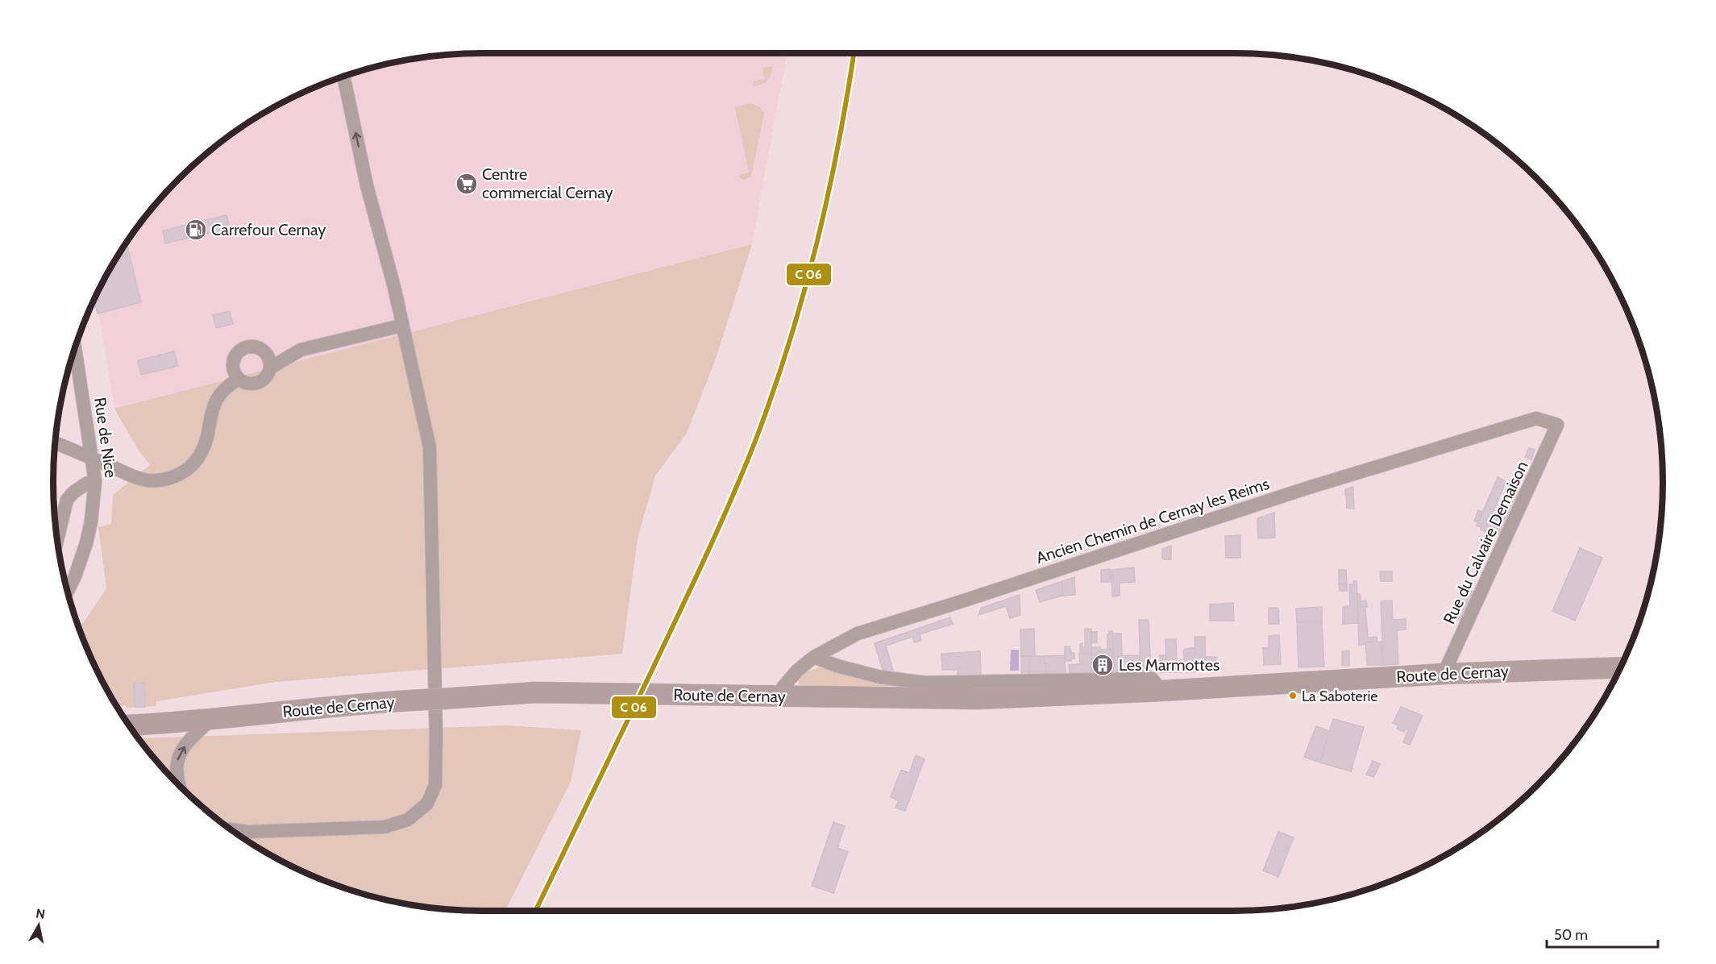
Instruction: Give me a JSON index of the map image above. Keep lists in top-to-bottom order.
{
  "streets": {
    "main road": ["Route de Cernay"],
    "street": ["Rue de Nice", "Ancien Chemin de Cernay les Reims", "Rue du Calvaire Demaison"]
  },
  "crossings": [
    ["Ancien Chemin de Cernay les Reims", "Rue du Calvaire Demaison"],
    ["Ancien Chemin de Cernay les Reims", "Route de Cernay"],
    ["Rue du Calvaire Demaison", "Route de Cernay"]
  ],
  "places": {
    "supermarket": ["Centre commercial Cernay"],
    "fuel station": ["Carrefour Cernay"],
    "building": ["Les Marmottes"],
    "other": ["La Saboterie"]
  },
  "scale_bar": "50 m",
  "north": "top"
}
